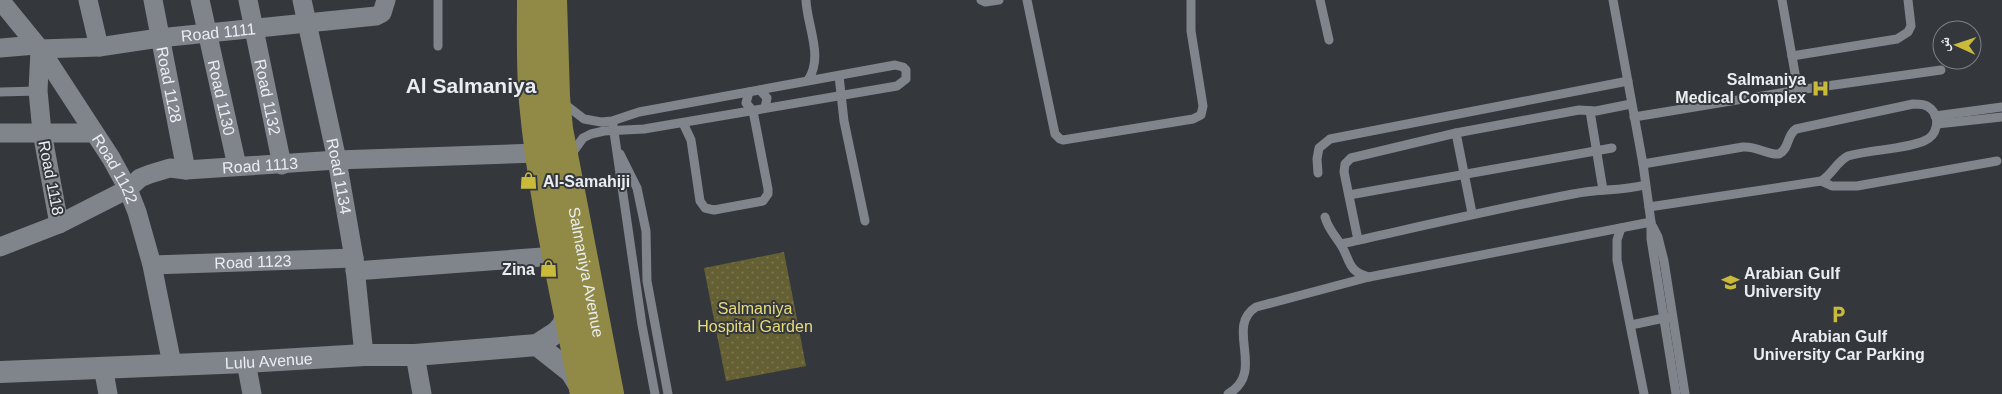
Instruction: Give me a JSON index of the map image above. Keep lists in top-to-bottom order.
{
  "streets": {
    "main road": ["Salmaniya Avenue"],
    "street": [
      "Road 1111",
      "Road 1128",
      "Road 1132",
      "Road 1130",
      "Road 1113",
      "Road 1122",
      "Road 1134",
      "Road 1118",
      "Road 1123",
      "Lulu Avenue"
    ]
  },
  "crossings": [
    ["Road 1111", "Road 1128"],
    ["Road 1111", "Road 1132"],
    ["Road 1111", "Road 1130"],
    ["Road 1111", "Road 1122"],
    ["Road 1111", "Road 1134"],
    ["Road 1111", "Road 1118"],
    ["Road 1128", "Road 1113"],
    ["Road 1132", "Road 1113"],
    ["Road 1130", "Road 1113"],
    ["Road 1113", "Road 1122"],
    ["Road 1113", "Road 1134"],
    ["Road 1113", "Road 1118"],
    ["Road 1113", "Salmaniya Avenue"],
    ["Road 1122", "Road 1118"],
    ["Road 1122", "Road 1123"],
    ["Road 1122", "Lulu Avenue"],
    ["Road 1134", "Road 1123"],
    ["Road 1134", "Lulu Avenue"],
    ["Road 1123", "Salmaniya Avenue"],
    ["Salmaniya Avenue", "Lulu Avenue"]
  ],
  "districts": ["Al Salmaniya"],
  "parks": ["Salmaniya Hospital Garden"],
  "places": {
    "hospital": ["Salmaniya Medical Complex"],
    "shop": ["Al-Samahiji", "Zina"],
    "school or university": ["Arabian Gulf University"],
    "parking": ["Arabian Gulf University Car Parking"]
  },
  "north": "left"
}
